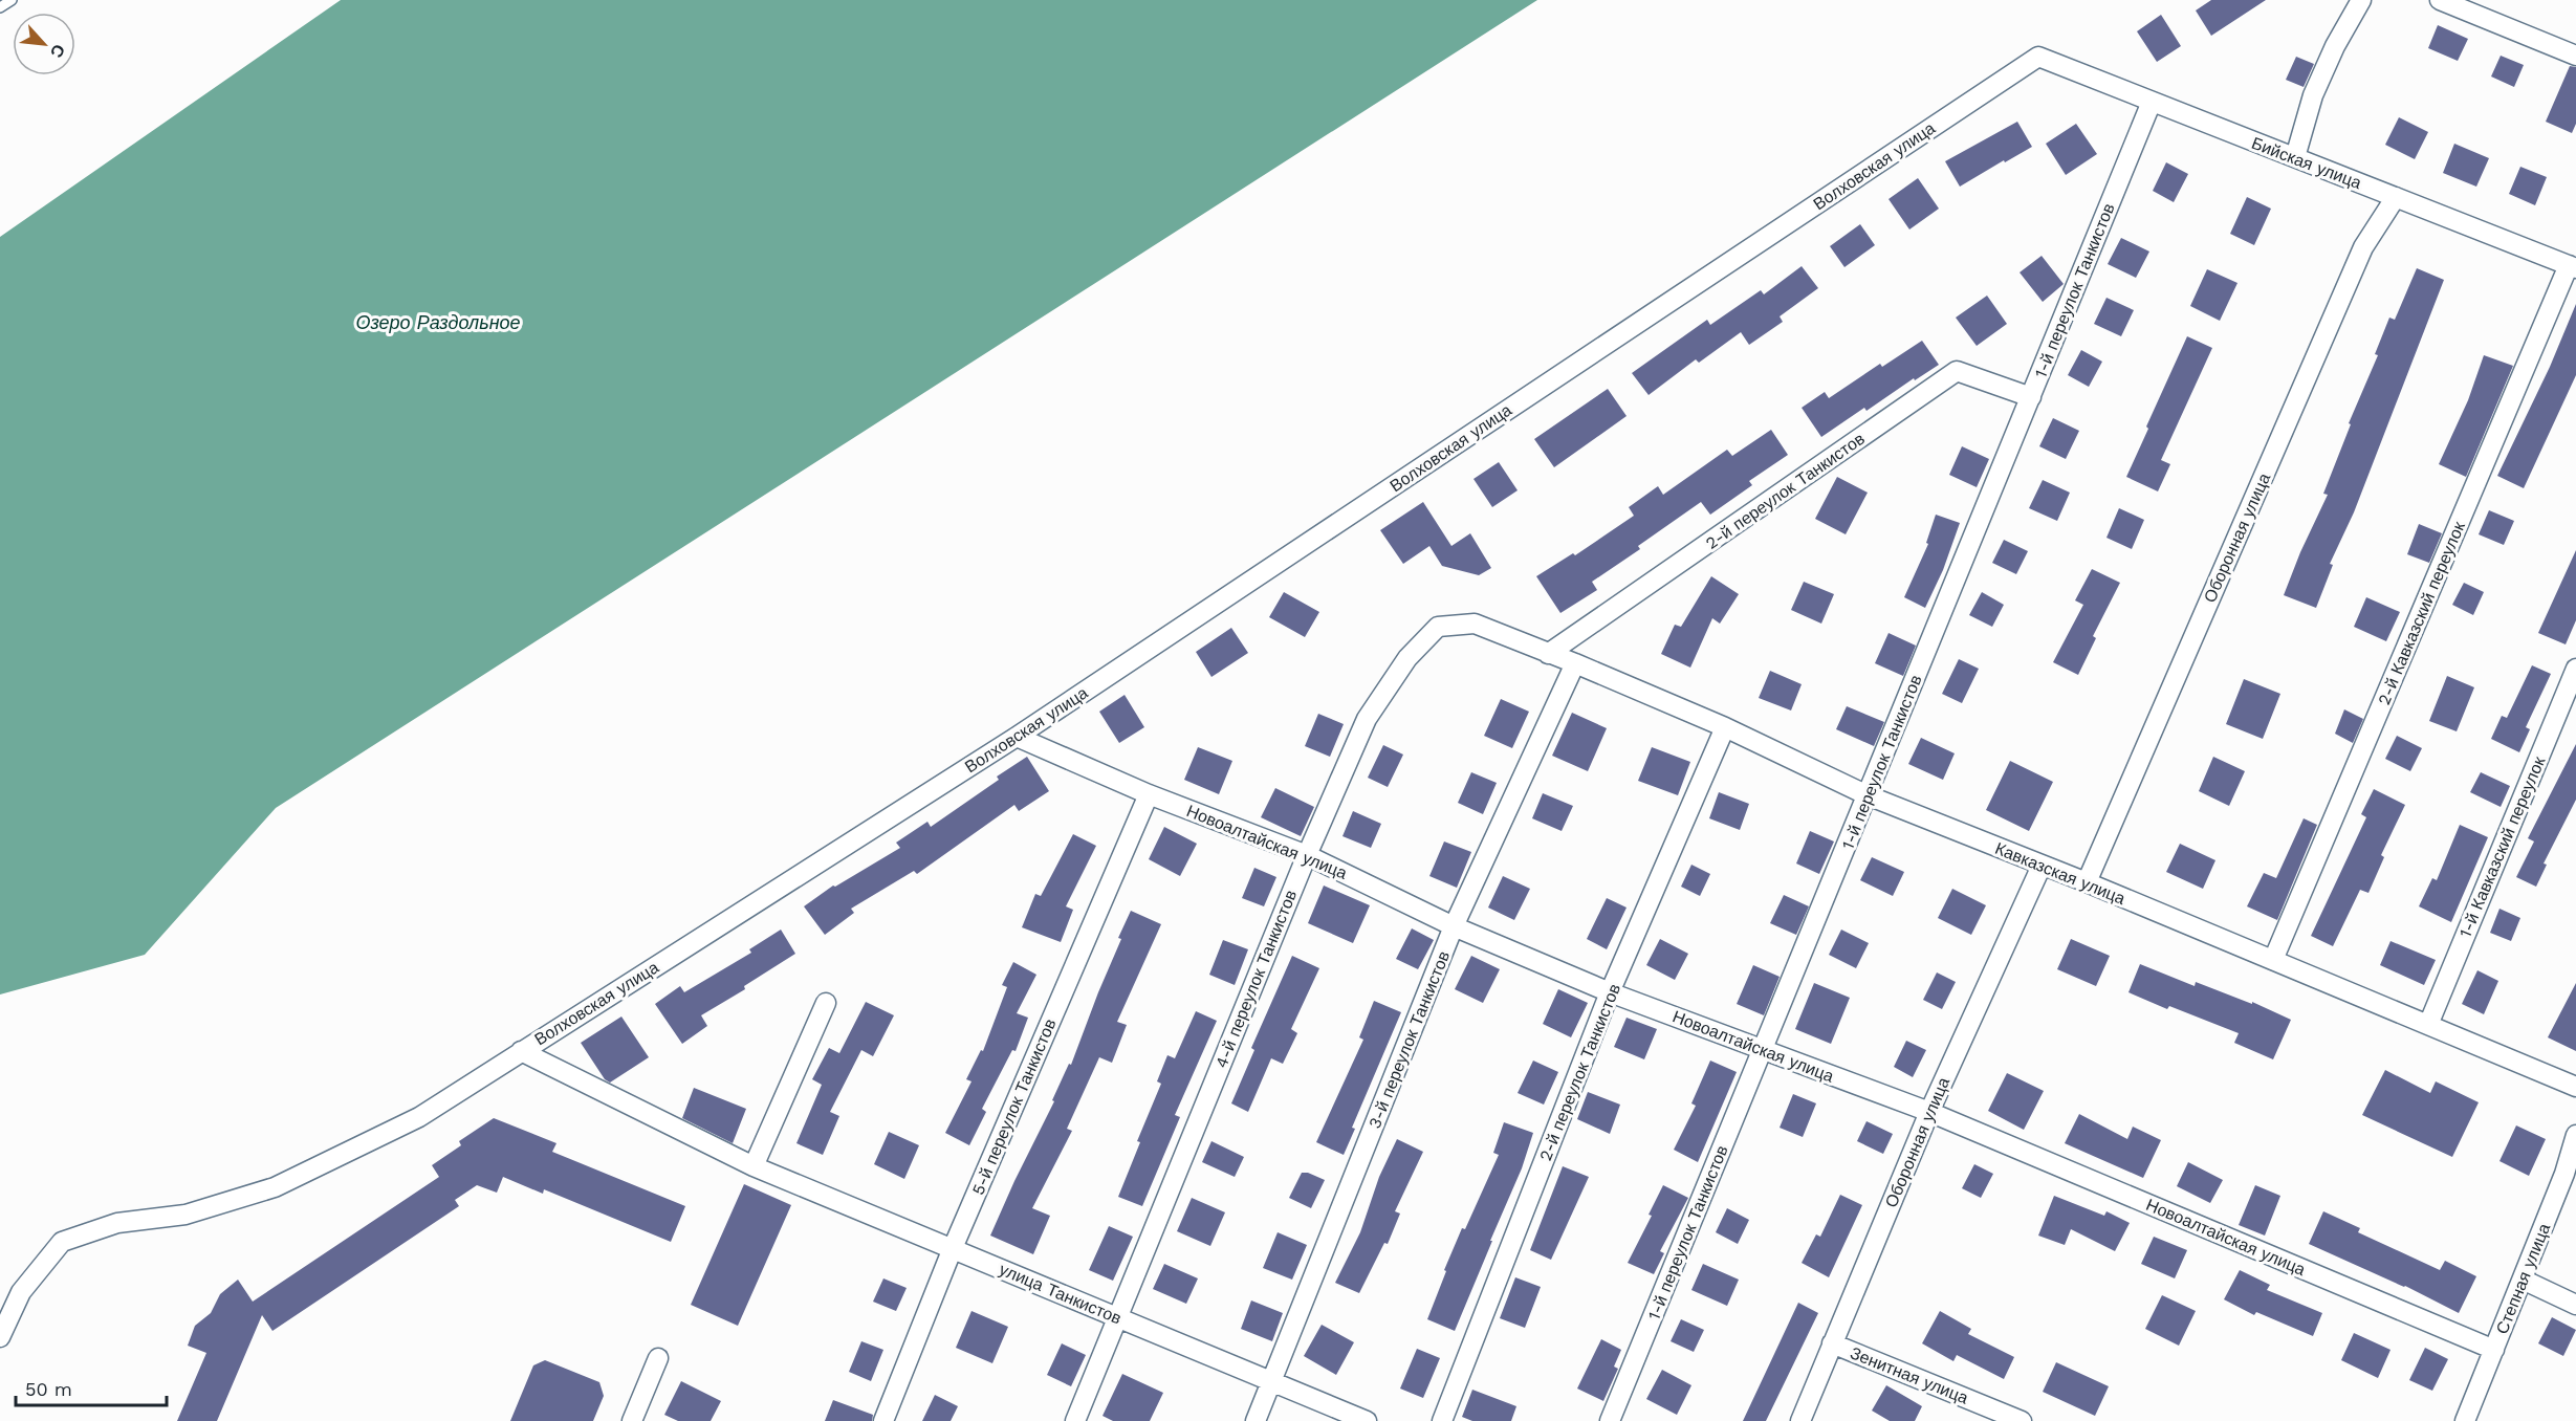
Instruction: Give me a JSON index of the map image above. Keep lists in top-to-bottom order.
{
  "streets": {
    "street": [
      "Бийская улица",
      "Волховская улица",
      "1-й переулок Танкистов",
      "2-й переулок Танкистов",
      "Оборонная улица",
      "2-й Кавказский переулок",
      "Новоалтайская улица",
      "1-й Кавказский переулок",
      "Кавказская улица",
      "4-й переулок Танкистов",
      "3-й переулок Танкистов",
      "5-й переулок Танкистов",
      "Степная улица",
      "улица Танкистов",
      "Зенитная улица"
    ]
  },
  "crossings": [
    ["Бийская улица", "Волховская улица"],
    ["Бийская улица", "1-й переулок Танкистов"],
    ["Бийская улица", "Оборонная улица"],
    ["Бийская улица", "2-й Кавказский переулок"],
    ["Волховская улица", "Новоалтайская улица"],
    ["Волховская улица", "улица Танкистов"],
    ["1-й переулок Танкистов", "2-й переулок Танкистов"],
    ["1-й переулок Танкистов", "Новоалтайская улица"],
    ["1-й переулок Танкистов", "Кавказская улица"],
    ["2-й переулок Танкистов", "Новоалтайская улица"],
    ["2-й переулок Танкистов", "Кавказская улица"],
    ["2-й переулок Танкистов", "4-й переулок Танкистов"],
    ["Оборонная улица", "Новоалтайская улица"],
    ["Оборонная улица", "Кавказская улица"],
    ["Оборонная улица", "Зенитная улица"],
    ["2-й Кавказский переулок", "Кавказская улица"],
    ["Новоалтайская улица", "4-й переулок Танкистов"],
    ["Новоалтайская улица", "3-й переулок Танкистов"],
    ["Новоалтайская улица", "5-й переулок Танкистов"],
    ["Новоалтайская улица", "Степная улица"],
    ["1-й Кавказский переулок", "Кавказская улица"],
    ["Кавказская улица", "4-й переулок Танкистов"],
    ["Кавказская улица", "3-й переулок Танкистов"],
    ["4-й переулок Танкистов", "улица Танкистов"],
    ["3-й переулок Танкистов", "улица Танкистов"],
    ["5-й переулок Танкистов", "улица Танкистов"]
  ],
  "water": ["Озеро Раздольное"],
  "scale_bar": "50 m",
  "north": "bottom right"
}
